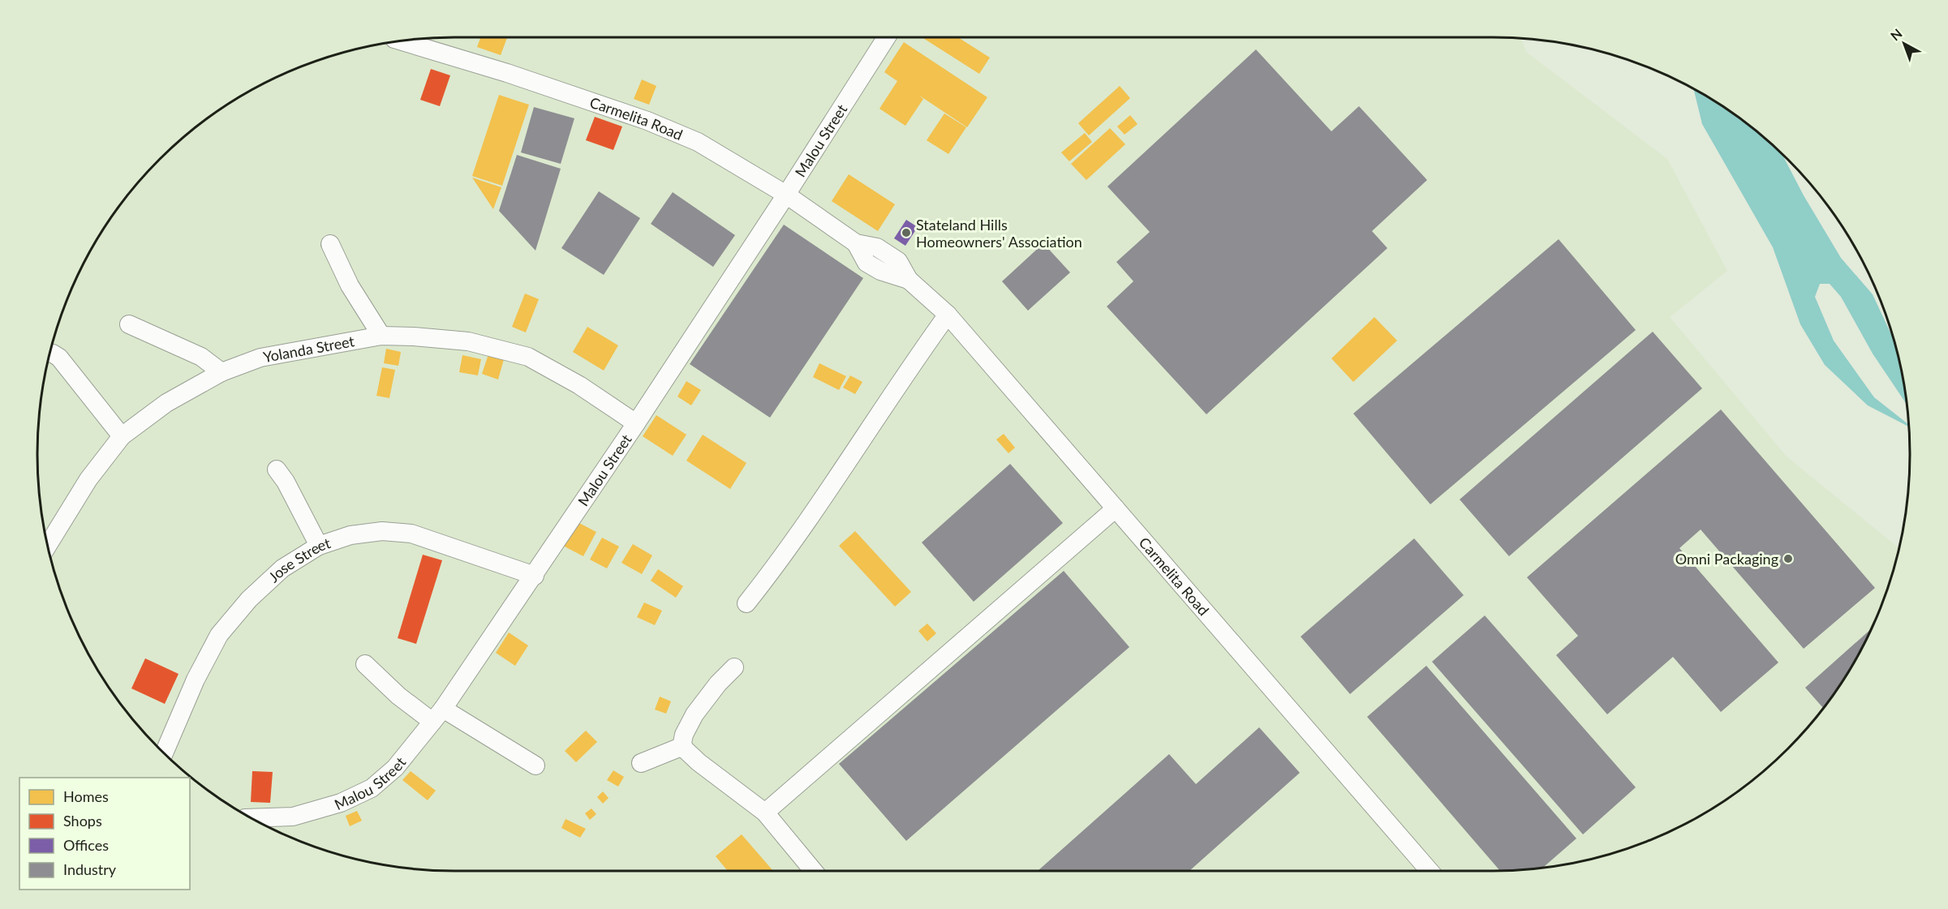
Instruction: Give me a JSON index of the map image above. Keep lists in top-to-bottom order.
{
  "streets": {
    "street": [
      "Carmelita Road",
      "Malou Street",
      "Yolanda Street",
      "Jose Street"
    ]
  },
  "crossings": [
    ["Carmelita Road", "Malou Street"],
    ["Malou Street", "Yolanda Street"],
    ["Malou Street", "Jose Street"]
  ],
  "places": ["Stateland Hills Homeowners' Association", "Omni Packaging"],
  "legend": [
    "Homes",
    "Shops",
    "Offices",
    "Industry"
  ],
  "north": "top left"
}
